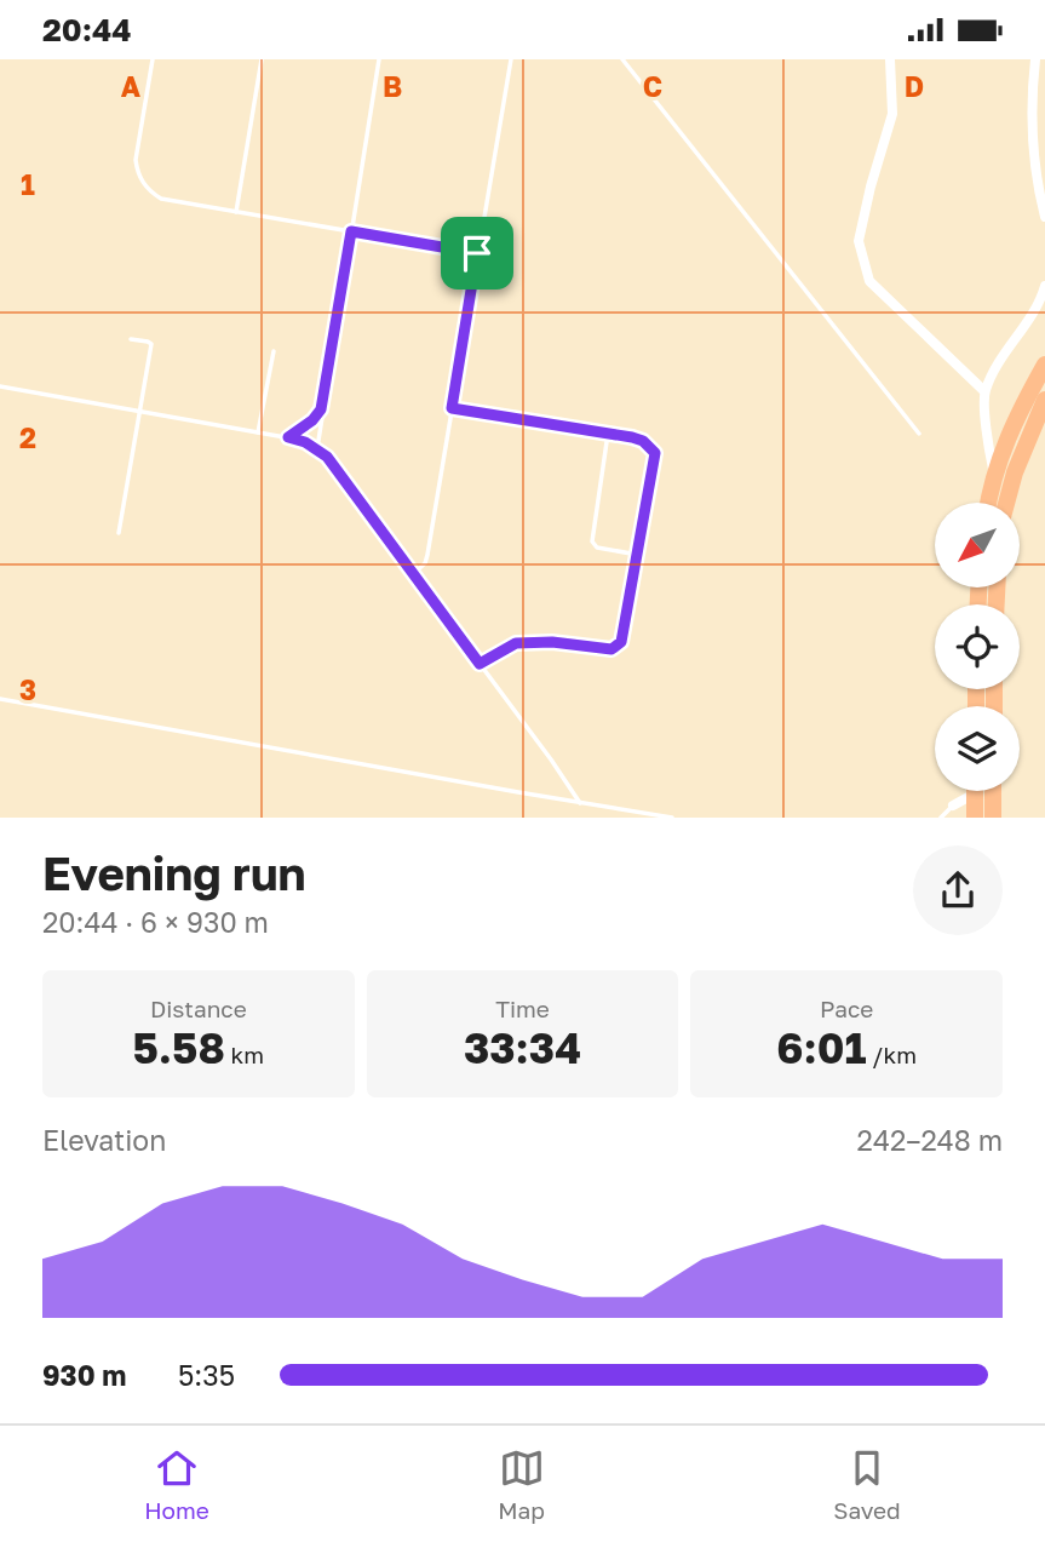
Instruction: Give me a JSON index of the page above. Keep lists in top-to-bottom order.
{
  "north": "bottom left",
  "page": {
    "status": "20:44",
    "heading": ["Evening run", "20:44 · 6 × 930 m"],
    "stats": [
      ["Distance", "5.58 km"],
      ["Time", "33:34"],
      ["Pace", "6:01 /km"]
    ],
    "chart": ["Elevation", "242–248 m"],
    "list": [
      {
        "name": "930 m",
        "note": "5:35"
      }
    ],
    "tabs": ["Home", "Map", "Saved"]
  },
  "grid": {
    "columns": [
      "A",
      "B",
      "C",
      "D"
    ],
    "rows": ["1", "2", "3"]
  }
}
